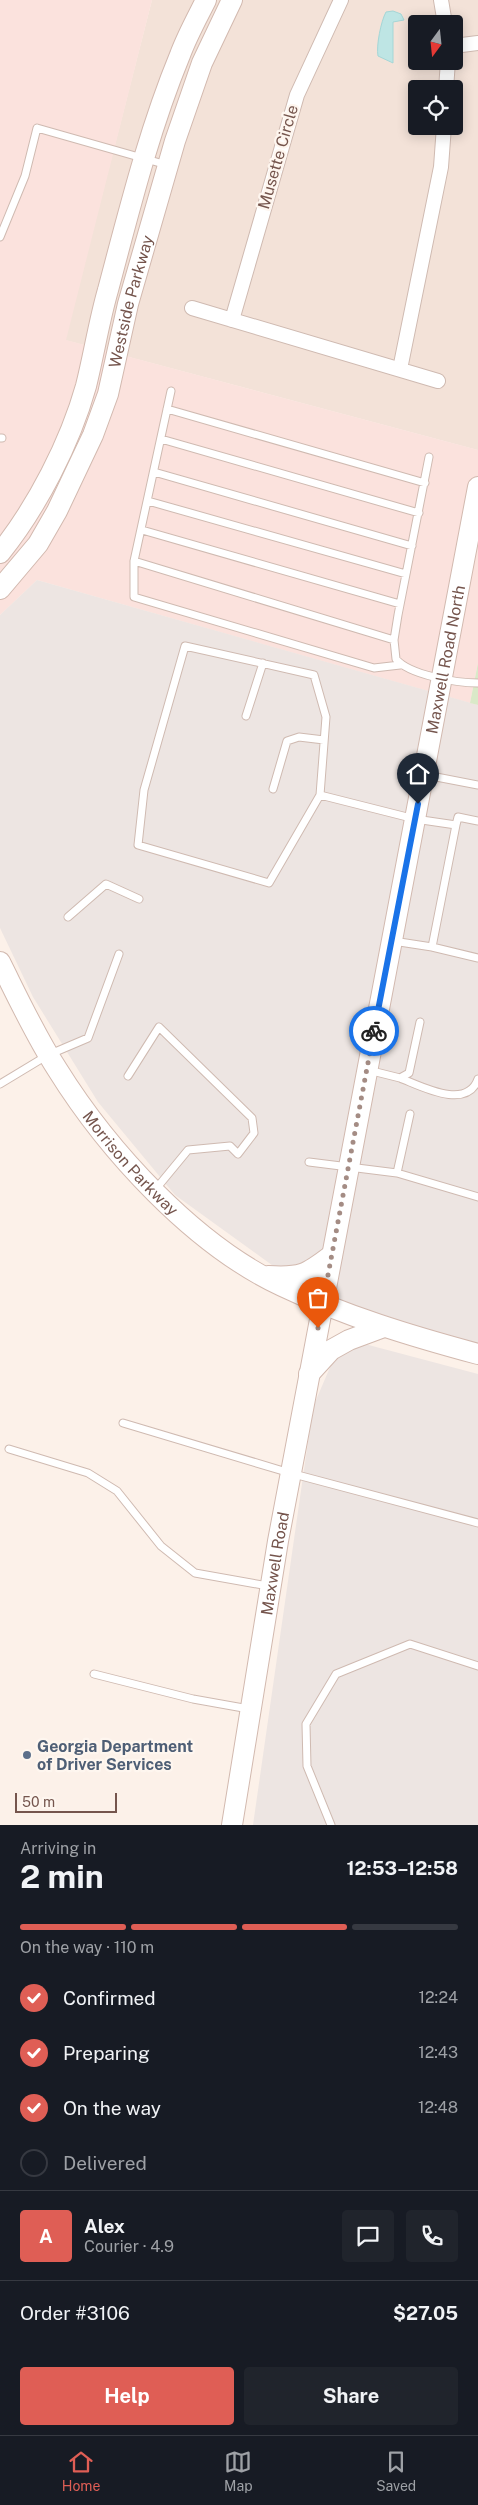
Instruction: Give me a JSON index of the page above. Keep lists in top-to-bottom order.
{
  "streets": {
    "street": [
      "Musette Circle",
      "Westside Parkway",
      "Maxwell Road North",
      "Morrison Parkway",
      "Maxwell Road"
    ]
  },
  "crossings": [
    ["Maxwell Road North", "Morrison Parkway"],
    ["Maxwell Road North", "Maxwell Road"],
    ["Morrison Parkway", "Maxwell Road"]
  ],
  "places": ["Georgia Department of Driver Services"],
  "scale_bar": "50 m",
  "north": "bottom",
  "page": {
    "scale": "50 m",
    "heading": ["2 min", "Arriving in", "12:53–12:58"],
    "panel": [
      "Alex",
      "Courier · 4.9",
      "Order #3106",
      "$27.05"
    ],
    "bar": "On the way · 110 m",
    "list": [
      ["Confirmed", "12:24"],
      ["Preparing", "12:43"],
      ["On the way", "12:48"],
      "Delivered"
    ],
    "round": "A",
    "buttons": ["Help", "Share"],
    "tabs": ["Home", "Map", "Saved"]
  }
}
